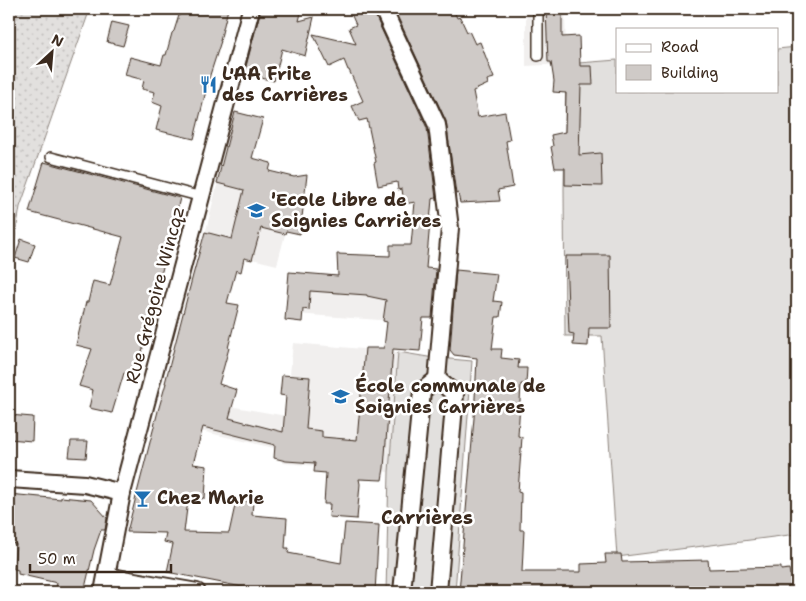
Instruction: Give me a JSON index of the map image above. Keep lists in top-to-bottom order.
{
  "streets": {
    "street": ["Rue Grégoire Wincqz"]
  },
  "districts": ["Carrières"],
  "places": {
    "restaurant": ["L'AA Frite des Carrières"],
    "school or university": ["'Ecole Libre de Soignies Carrières", "École communale de Soignies Carrières"],
    "bar": ["Chez Marie"]
  },
  "legend": ["Road", "Building"],
  "scale_bar": "50 m",
  "north": "top right"
}
